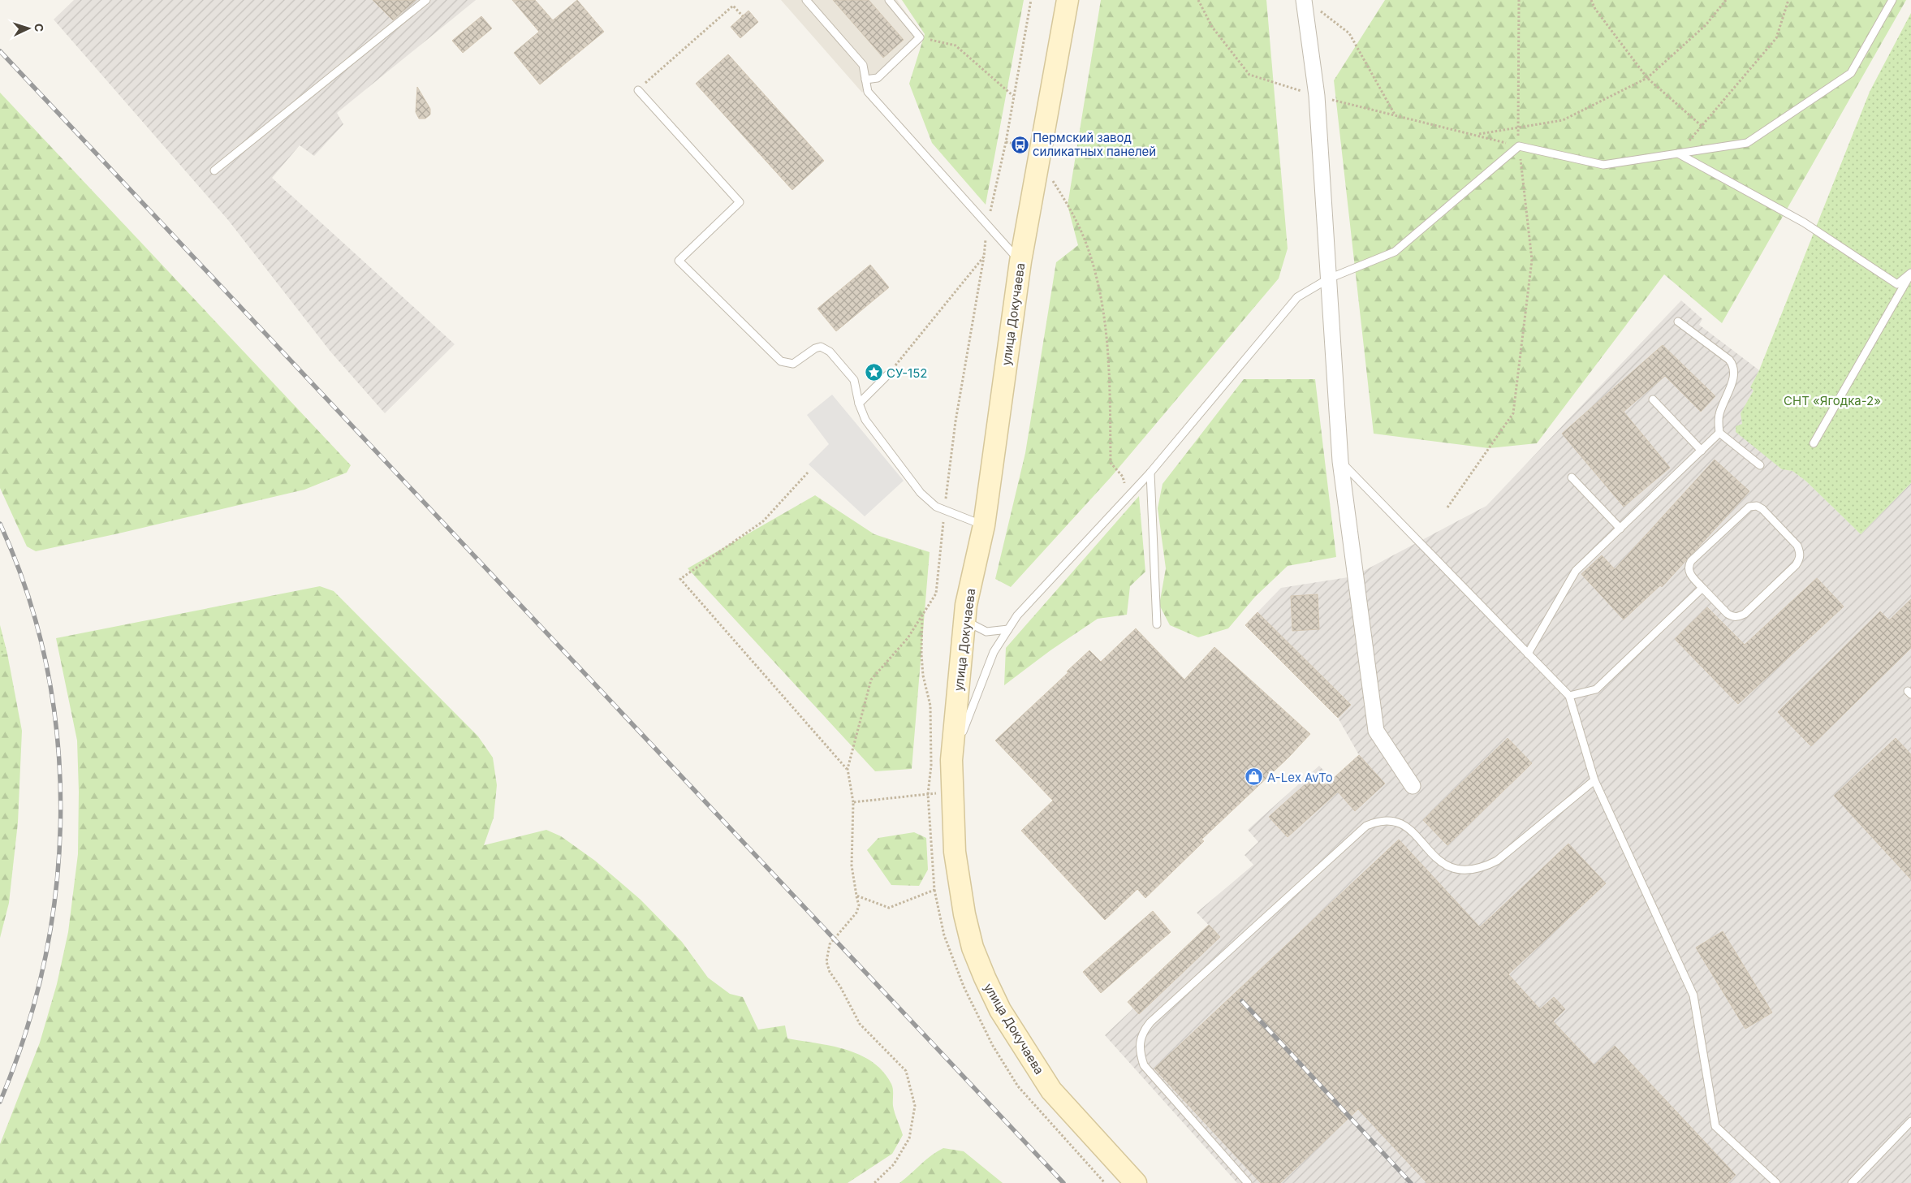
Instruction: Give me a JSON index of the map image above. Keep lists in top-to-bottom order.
{
  "streets": {
    "main road": ["улица Докучаева"]
  },
  "parks": ["СНТ «Ягодка-2»"],
  "places": {
    "bus stop": ["Пермский завод силикатных панелей"],
    "place": ["СУ-152"],
    "shop": ["A-Lex AvTo"]
  },
  "north": "right"
}
